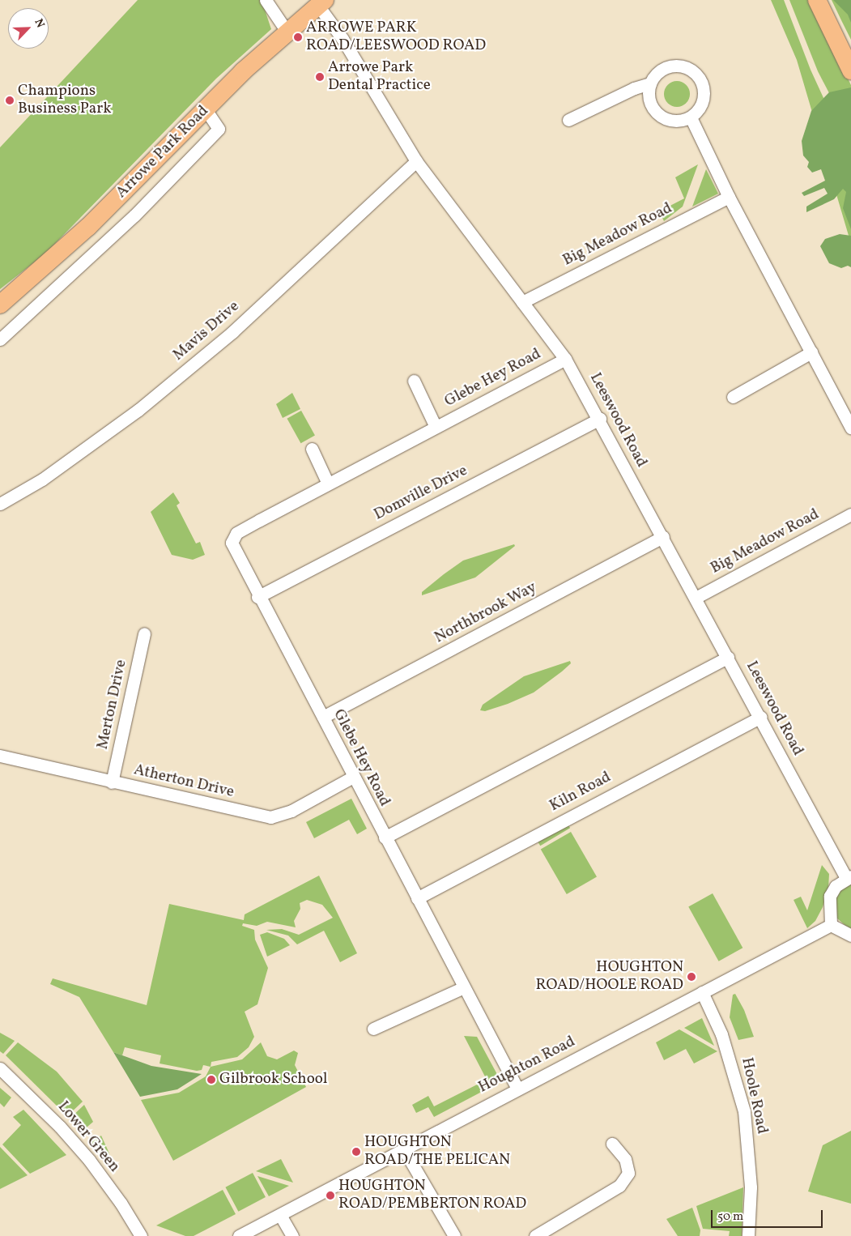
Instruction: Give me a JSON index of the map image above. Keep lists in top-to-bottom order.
{
  "streets": {
    "main road": ["Arrowe Park Road"],
    "street": [
      "Big Meadow Road",
      "Mavis Drive",
      "Glebe Hey Road",
      "Leeswood Road",
      "Domville Drive",
      "Northbrook Way",
      "Merton Drive",
      "Atherton Drive",
      "Kiln Road",
      "Houghton Road",
      "Hoole Road",
      "Lower Green"
    ]
  },
  "crossings": [
    ["Arrowe Park Road", "Leeswood Road"],
    ["Big Meadow Road", "Leeswood Road"],
    ["Mavis Drive", "Leeswood Road"],
    ["Glebe Hey Road", "Leeswood Road"],
    ["Glebe Hey Road", "Domville Drive"],
    ["Glebe Hey Road", "Northbrook Way"],
    ["Glebe Hey Road", "Atherton Drive"],
    ["Glebe Hey Road", "Kiln Road"],
    ["Glebe Hey Road", "Houghton Road"],
    ["Leeswood Road", "Domville Drive"],
    ["Leeswood Road", "Northbrook Way"],
    ["Leeswood Road", "Kiln Road"],
    ["Merton Drive", "Atherton Drive"],
    ["Houghton Road", "Hoole Road"]
  ],
  "places": [
    "ARROWE PARK ROAD/LEESWOOD ROAD",
    "Arrowe Park Dental Practice",
    "Champions Business Park",
    "HOUGHTON ROAD/HOOLE ROAD",
    "Gilbrook School",
    "HOUGHTON ROAD/THE PELICAN",
    "HOUGHTON ROAD/PEMBERTON ROAD"
  ],
  "scale_bar": "50 m",
  "north": "top right"
}
